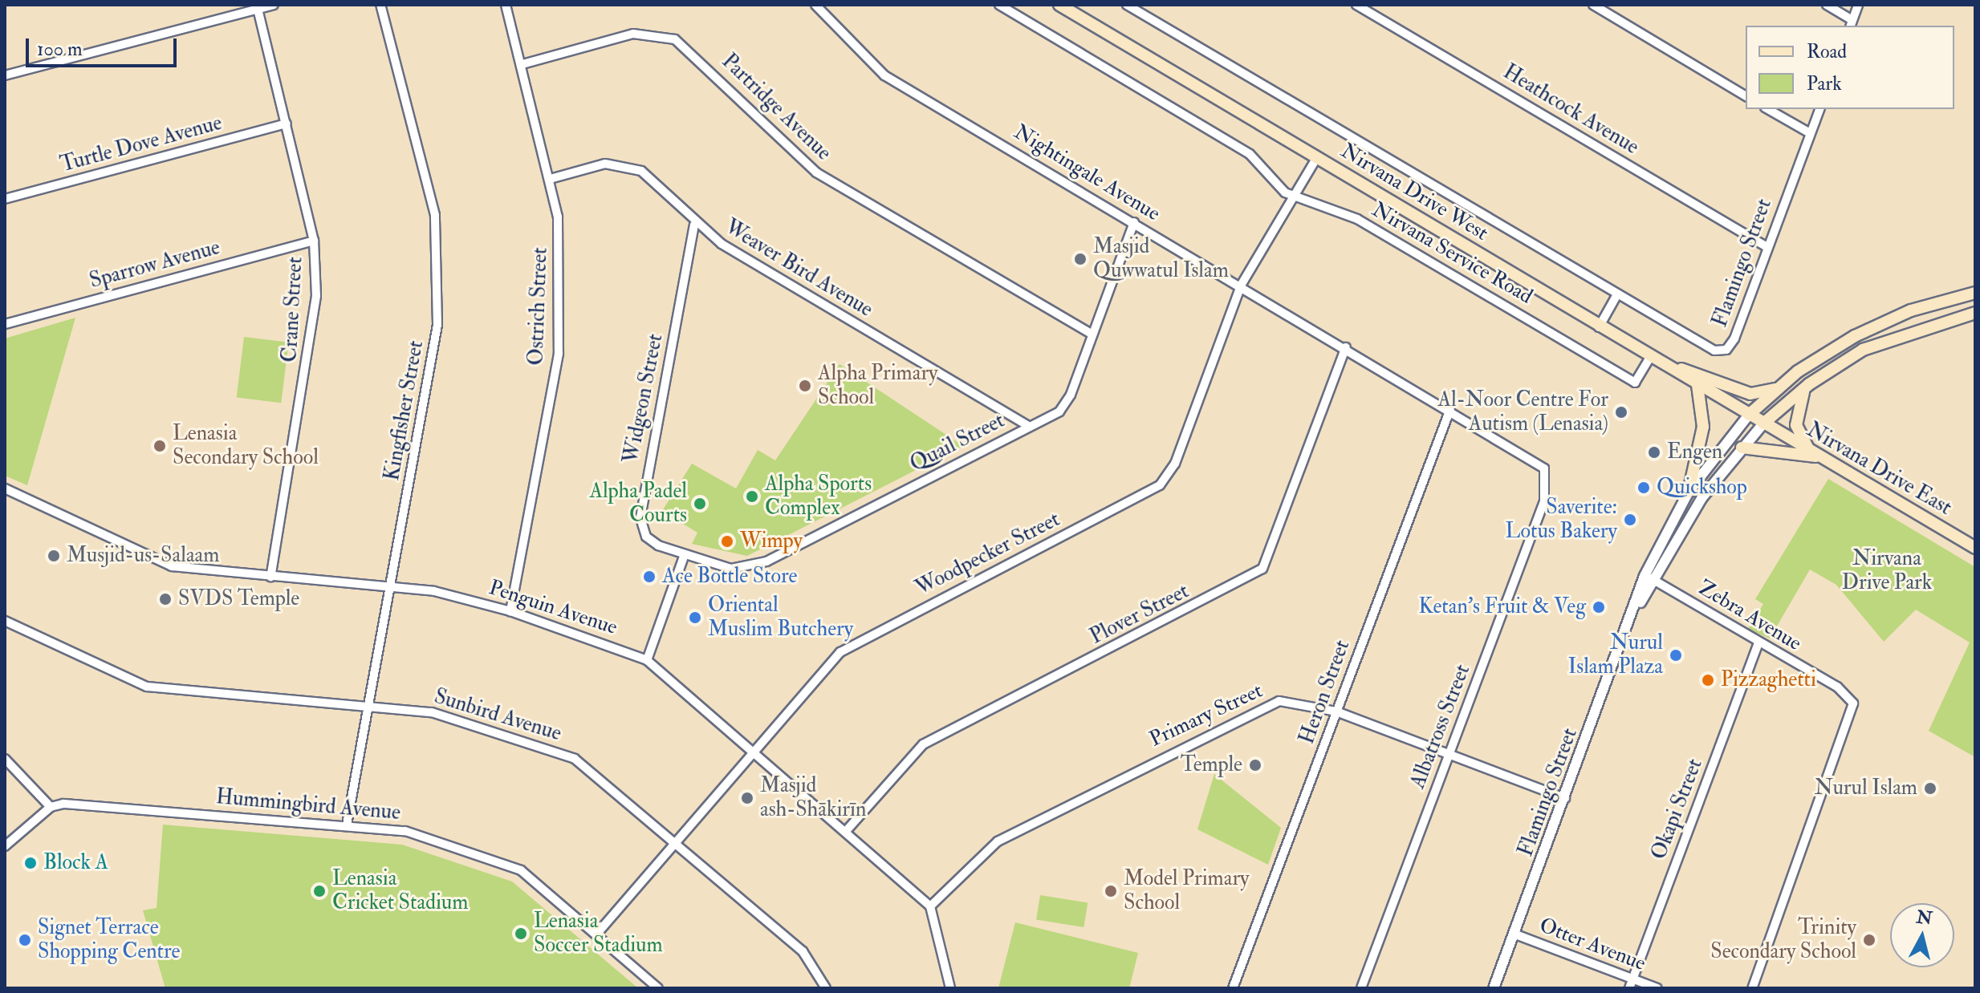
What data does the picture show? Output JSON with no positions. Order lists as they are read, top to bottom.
{
  "streets": {
    "main road": ["Nirvana Drive West", "Nirvana Drive East"],
    "street": [
      "Partridge Avenue",
      "Heathcock Avenue",
      "Turtle Dove Avenue",
      "Nightingale Avenue",
      "Nirvana Service Road",
      "Flamingo Street",
      "Sparrow Avenue",
      "Weaver Bird Avenue",
      "Ostrich Street",
      "Crane Street",
      "Widgeon Street",
      "Kingfisher Street",
      "Quail Street",
      "Woodpecker Street",
      "Penguin Avenue",
      "Plover Street",
      "Zebra Avenue",
      "Heron Street",
      "Sunbird Avenue",
      "Primary Street",
      "Albatross Street",
      "Hummingbird Avenue",
      "Okapi Street",
      "Otter Avenue"
    ]
  },
  "crossings": [
    ["Partridge Avenue", "Ostrich Street"],
    ["Partridge Avenue", "Quail Street"],
    ["Heathcock Avenue", "Flamingo Street"],
    ["Turtle Dove Avenue", "Crane Street"],
    ["Nightingale Avenue", "Quail Street"],
    ["Nightingale Avenue", "Woodpecker Street"],
    ["Nightingale Avenue", "Plover Street"],
    ["Nightingale Avenue", "Heron Street"],
    ["Nightingale Avenue", "Albatross Street"],
    ["Nirvana Drive West", "Nirvana Service Road"],
    ["Nirvana Drive West", "Flamingo Street"],
    ["Nirvana Drive West", "Nirvana Drive East"],
    ["Nirvana Drive West", "Woodpecker Street"],
    ["Nirvana Service Road", "Woodpecker Street"],
    ["Flamingo Street", "Nirvana Drive East"],
    ["Flamingo Street", "Zebra Avenue"],
    ["Flamingo Street", "Primary Street"],
    ["Flamingo Street", "Otter Avenue"],
    ["Sparrow Avenue", "Crane Street"],
    ["Weaver Bird Avenue", "Ostrich Street"],
    ["Weaver Bird Avenue", "Widgeon Street"],
    ["Weaver Bird Avenue", "Quail Street"],
    ["Ostrich Street", "Penguin Avenue"],
    ["Crane Street", "Penguin Avenue"],
    ["Widgeon Street", "Quail Street"],
    ["Kingfisher Street", "Penguin Avenue"],
    ["Kingfisher Street", "Sunbird Avenue"],
    ["Kingfisher Street", "Hummingbird Avenue"],
    ["Woodpecker Street", "Penguin Avenue"],
    ["Woodpecker Street", "Sunbird Avenue"],
    ["Woodpecker Street", "Hummingbird Avenue"],
    ["Penguin Avenue", "Plover Street"],
    ["Penguin Avenue", "Primary Street"],
    ["Zebra Avenue", "Okapi Street"],
    ["Heron Street", "Primary Street"],
    ["Primary Street", "Albatross Street"],
    ["Okapi Street", "Otter Avenue"]
  ],
  "parks": ["Nirvana Drive Park"],
  "places": [
    "Masjid Quwwatul Islam",
    "Alpha Primary School",
    "Al-Noor Centre For Autism (Lenasia)",
    "Lenasia Secondary School",
    "Engen",
    "Quickshop",
    "Alpha Sports Complex",
    "Alpha Padel Courts",
    "Saverite: Lotus Bakery",
    "Wimpy",
    "Musjid-us-Salaam",
    "Ace Bottle Store",
    "SVDS Temple",
    "Ketan's Fruit & Veg",
    "Oriental Muslim Butchery",
    "Nurul Islam Plaza",
    "Pizzaghetti",
    "Temple",
    "Nurul Islam",
    "Masjid ash-Shākirīn",
    "Block A",
    "Lenasia Cricket Stadium",
    "Model Primary School",
    "Lenasia Soccer Stadium",
    "Signet Terrace Shopping Centre",
    "Trinity Secondary School"
  ],
  "legend": ["Road", "Park"],
  "scale_bar": "100 m",
  "north": "top"
}
